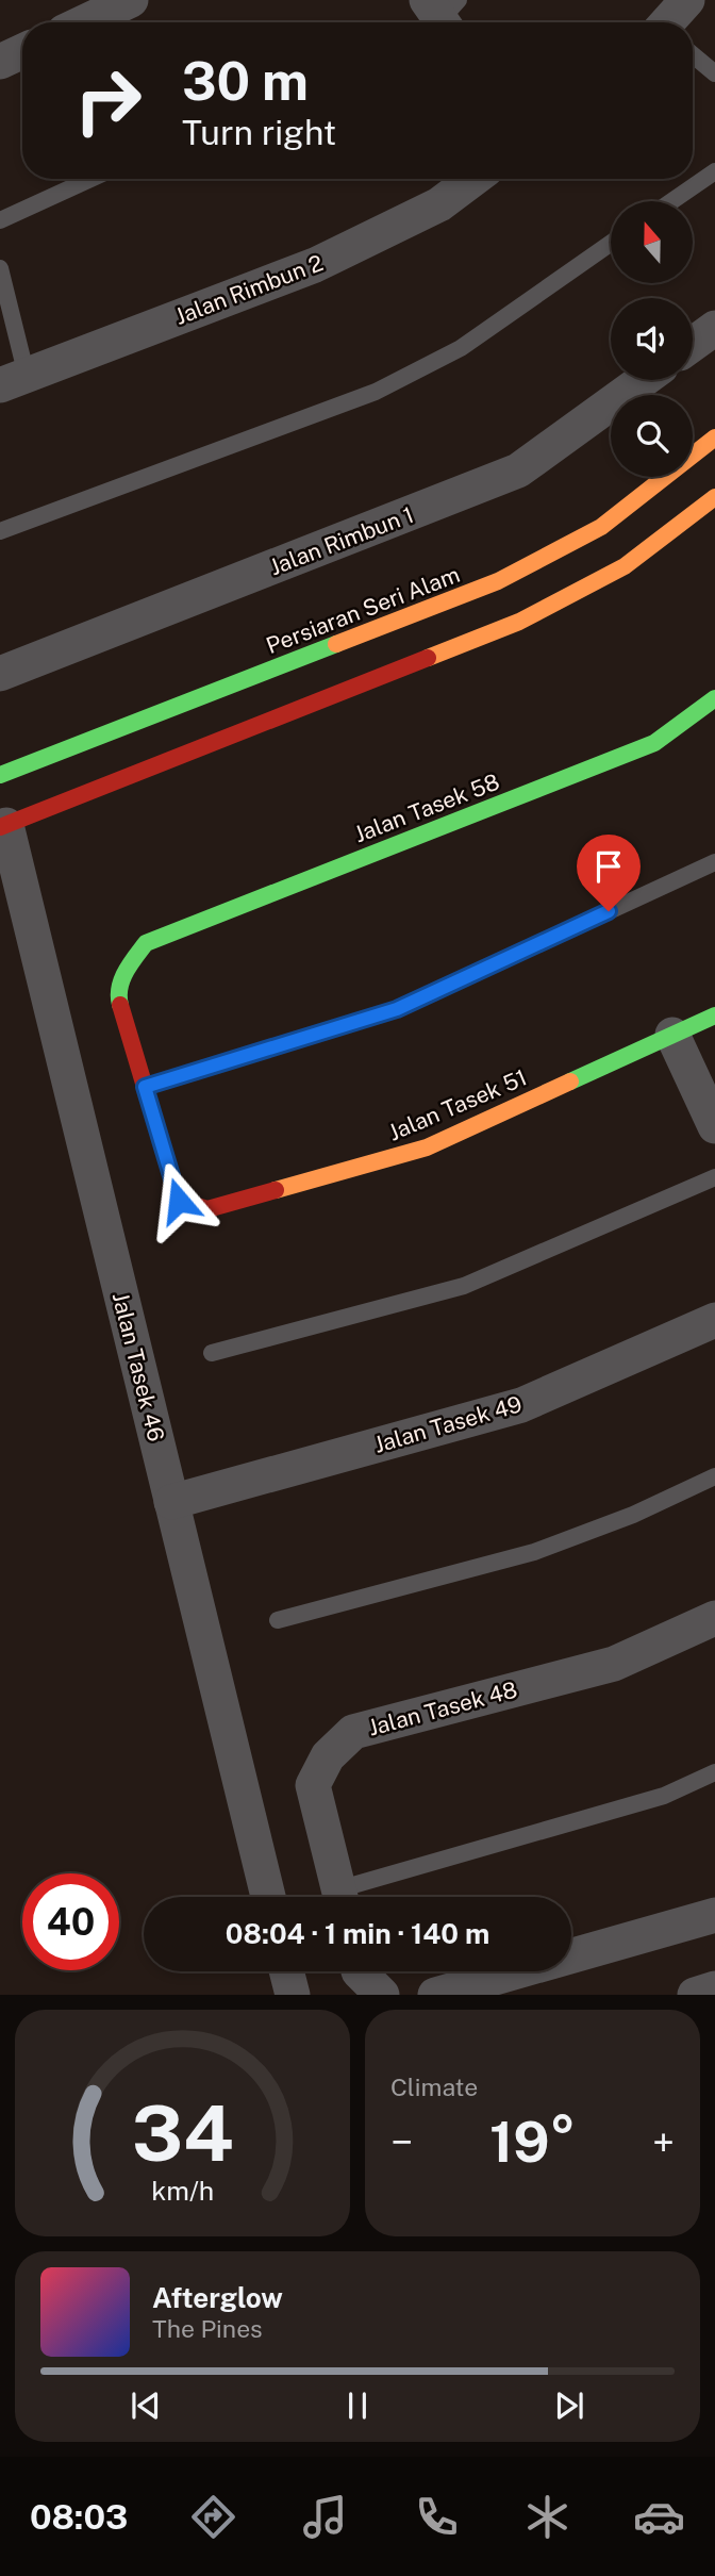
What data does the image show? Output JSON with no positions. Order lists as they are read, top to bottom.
{
  "streets": {
    "main road": ["Persiaran Seri Alam", "Jalan Tasek 58", "Jalan Tasek 51"],
    "street": [
      "Jalan Rimbun 2",
      "Jalan Rimbun 1",
      "Jalan Tasek 46",
      "Jalan Tasek 49",
      "Jalan Tasek 48"
    ]
  },
  "crossings": [
    ["Jalan Tasek 58", "Jalan Tasek 51"],
    ["Jalan Tasek 46", "Jalan Tasek 49"]
  ],
  "north": "top",
  "page": {
    "turn": ["30 m", "Turn right"],
    "limit": "40",
    "trip": "08:04 · 1 min · 140 m",
    "tile": "Climate",
    "heat": ["−", "19°", "+"],
    "song": ["Afterglow", "The Pines"],
    "tabs": "08:03",
    "gauge": ["34", "km/h"]
  }
}
